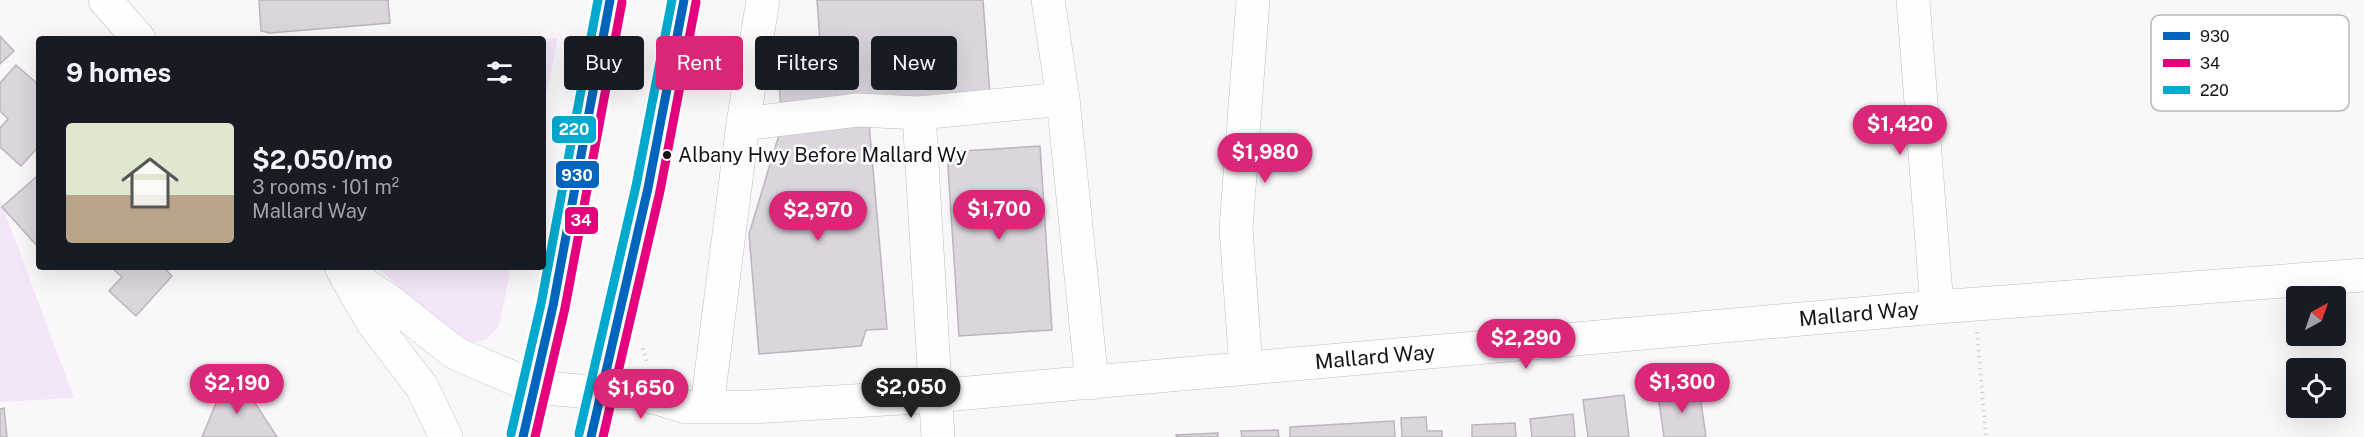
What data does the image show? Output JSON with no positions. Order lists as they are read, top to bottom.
{
  "streets": {
    "main road": ["Mallard Way"]
  },
  "places": ["Albany Hwy Before Mallard Wy"],
  "lines": ["transit line 930", "transit line 220", "transit line 34"],
  "legend": ["930", "34", "220"],
  "north": "top right",
  "page": {
    "chip": [
      "Buy",
      "Rent",
      "Filters",
      "New"
    ],
    "heading": "9 homes",
    "price": [
      "$1,420",
      "$1,980",
      "$1,700",
      "$2,970",
      "$2,290",
      "$1,300",
      "$2,190",
      "$2,050",
      "$1,650"
    ],
    "list": [
      {
        "name": "$2,050/mo",
        "note": "3 rooms · 101 m² · Mallard Way"
      }
    ]
  }
}
